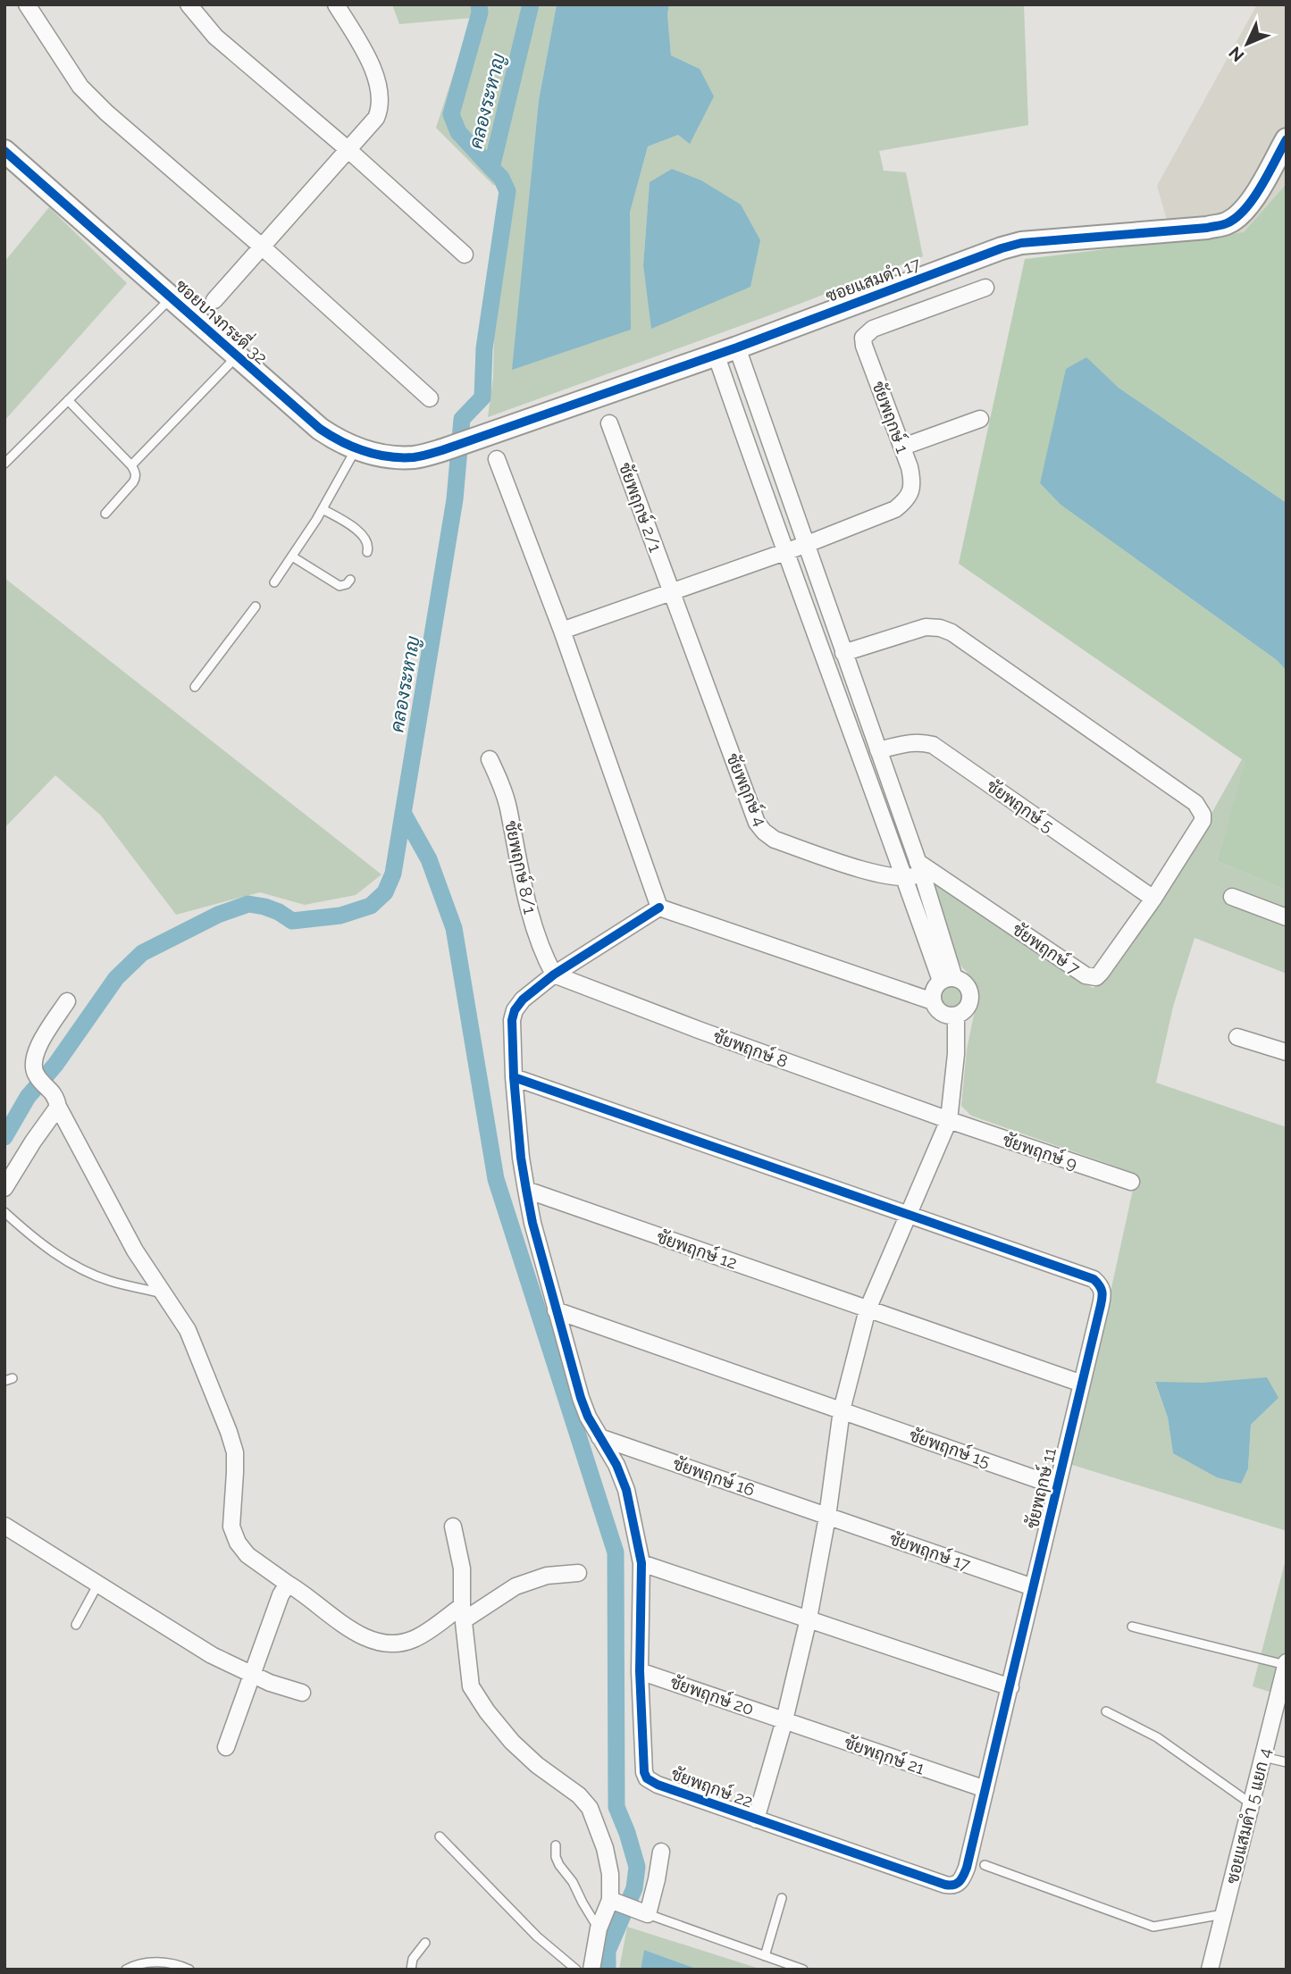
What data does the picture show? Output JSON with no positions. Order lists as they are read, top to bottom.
{
  "streets": {
    "street": [
      "ซอยแสมดำ 17",
      "ซอยบางกระดี่ 32",
      "ชัยพฤกษ์ 1",
      "ชัยพฤกษ์ 2/1",
      "ชัยพฤกษ์ 4",
      "ชัยพฤกษ์ 5",
      "ชัยพฤกษ์ 8/1",
      "ชัยพฤกษ์ 7",
      "ชัยพฤกษ์ 8",
      "ชัยพฤกษ์ 9",
      "ชัยพฤกษ์ 12",
      "ชัยพฤกษ์ 15",
      "ชัยพฤกษ์ 16",
      "ชัยพฤกษ์ 11",
      "ชัยพฤกษ์ 17",
      "ชัยพฤกษ์ 20",
      "ชัยพฤกษ์ 21",
      "ชัยพฤกษ์ 22",
      "ซอยแสมดำ 5 แยก 4"
    ]
  },
  "crossings": [
    ["ซอยแสมดำ 17", "ซอยบางกระดี่ 32"],
    ["ชัยพฤกษ์ 1", "ชัยพฤกษ์ 2/1"],
    ["ชัยพฤกษ์ 1", "ชัยพฤกษ์ 4"],
    ["ชัยพฤกษ์ 2/1", "ชัยพฤกษ์ 4"],
    ["ชัยพฤกษ์ 4", "ชัยพฤกษ์ 7"],
    ["ชัยพฤกษ์ 5", "ชัยพฤกษ์ 7"],
    ["ชัยพฤกษ์ 8/1", "ชัยพฤกษ์ 8"],
    ["ชัยพฤกษ์ 8", "ชัยพฤกษ์ 9"],
    ["ชัยพฤกษ์ 12", "ชัยพฤกษ์ 11"],
    ["ชัยพฤกษ์ 15", "ชัยพฤกษ์ 11"],
    ["ชัยพฤกษ์ 16", "ชัยพฤกษ์ 17"],
    ["ชัยพฤกษ์ 11", "ชัยพฤกษ์ 17"],
    ["ชัยพฤกษ์ 11", "ชัยพฤกษ์ 21"],
    ["ชัยพฤกษ์ 11", "ชัยพฤกษ์ 22"],
    ["ชัยพฤกษ์ 20", "ชัยพฤกษ์ 21"],
    ["ชัยพฤกษ์ 20", "ชัยพฤกษ์ 22"]
  ],
  "water": ["คลองระหาญ"],
  "north": "bottom left"
}
